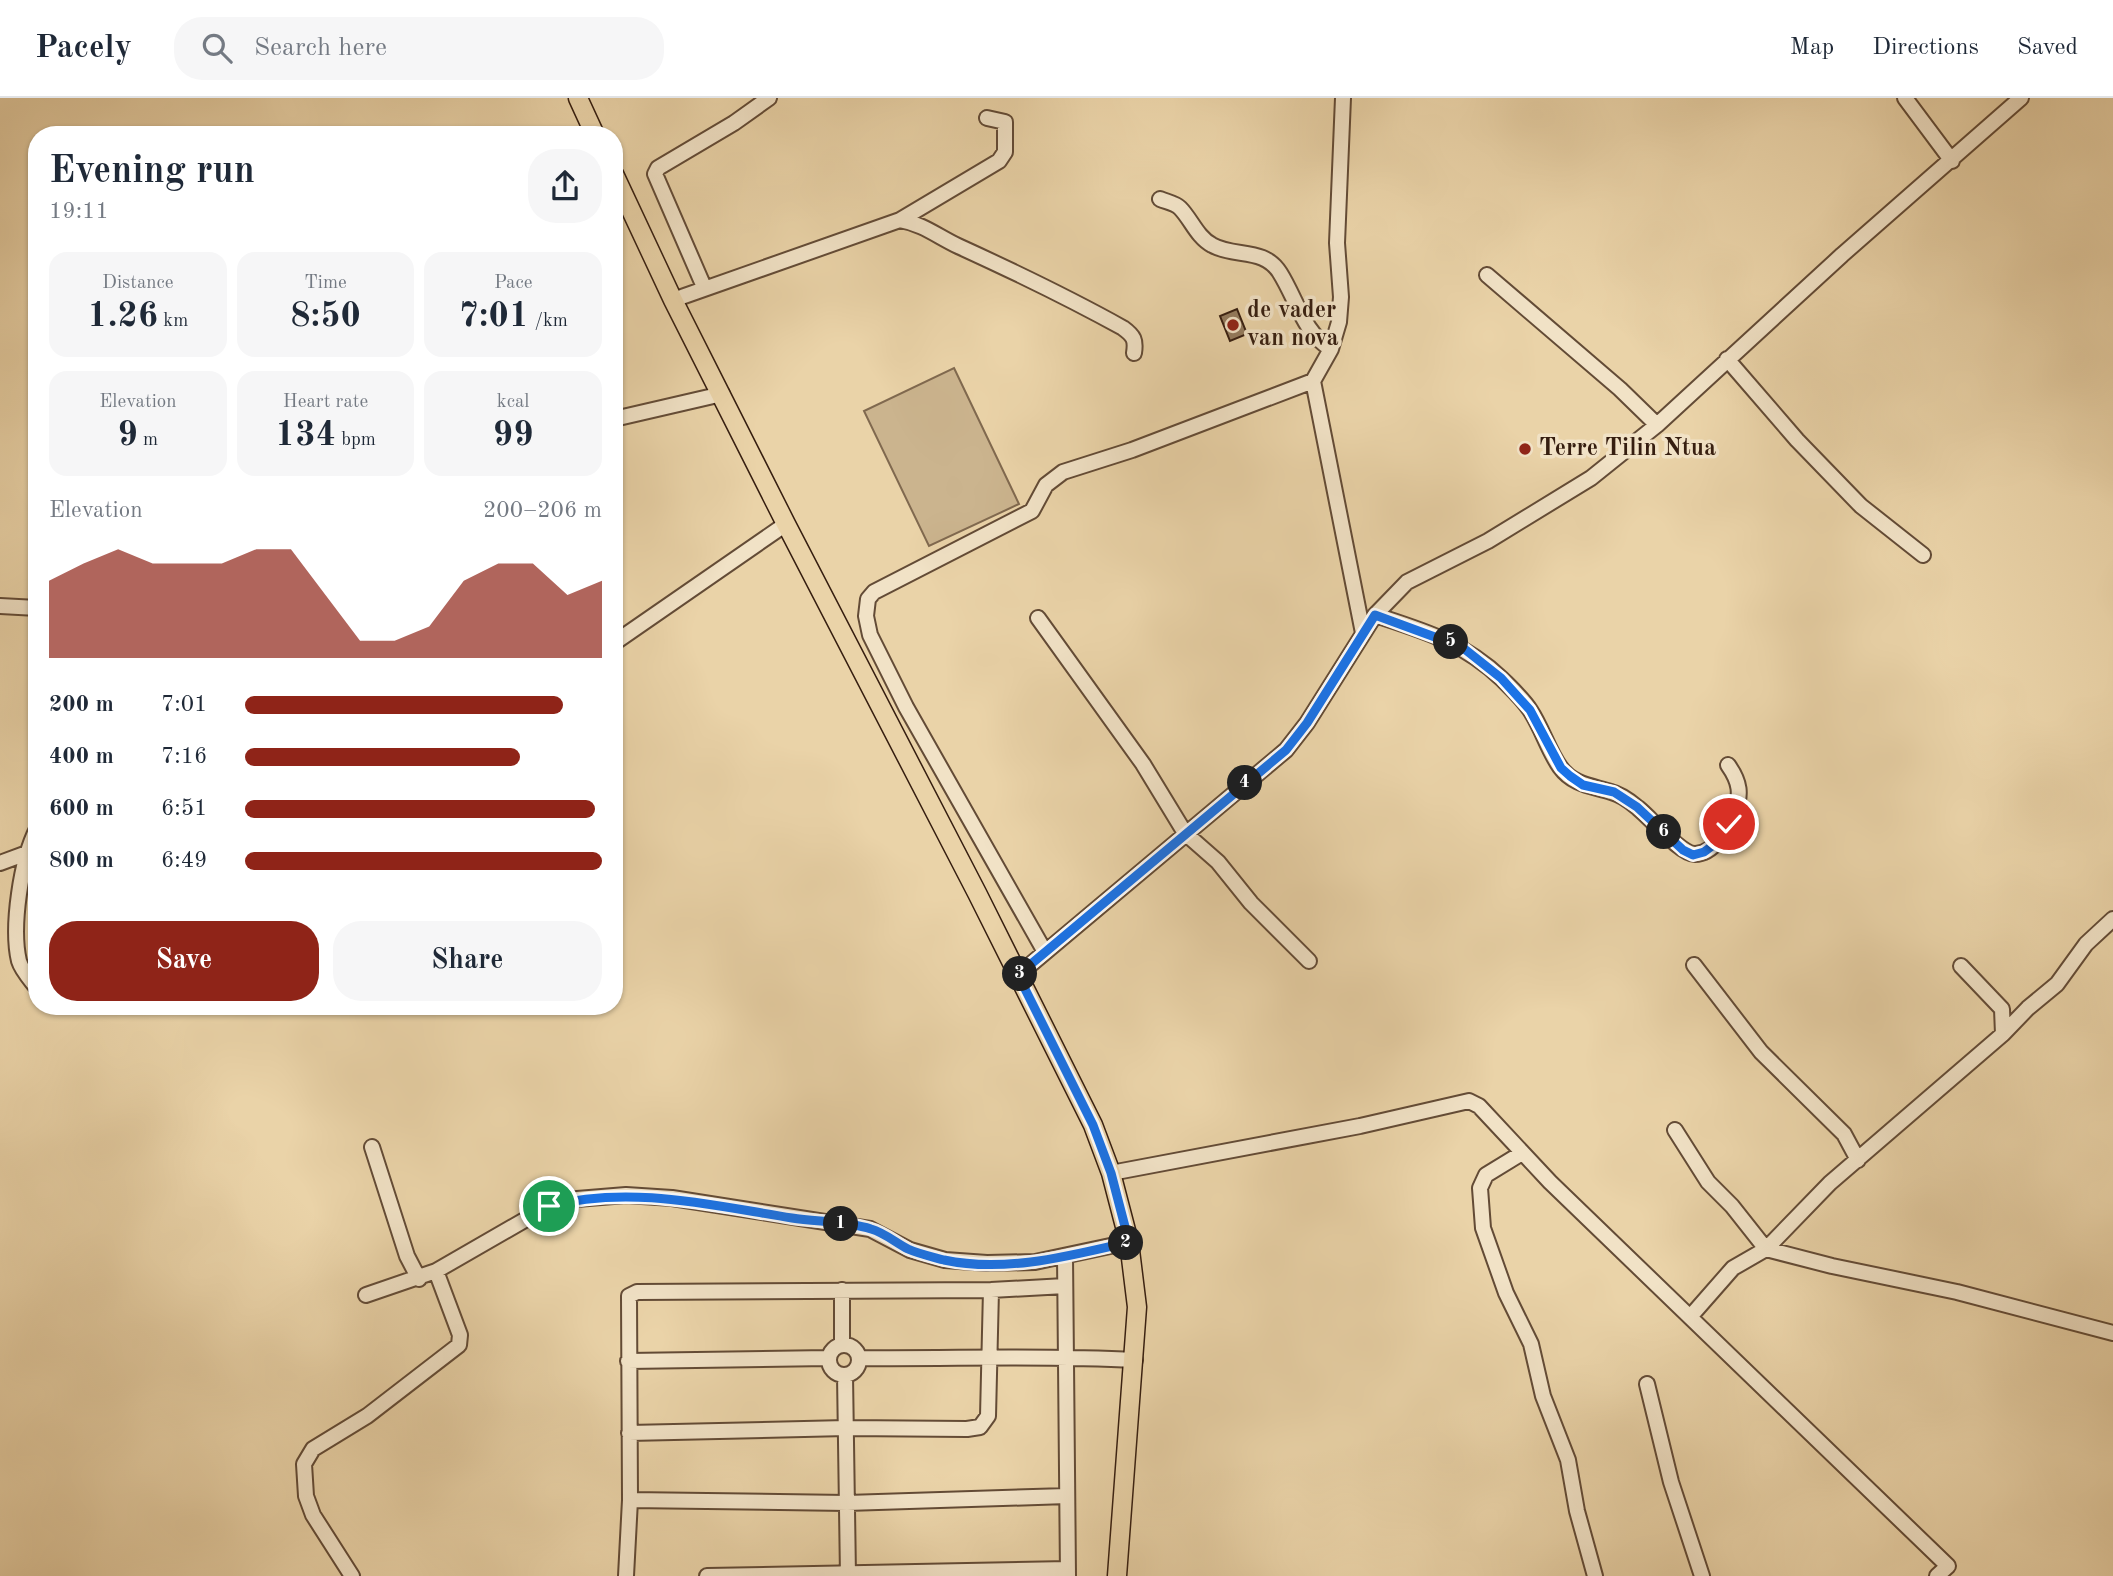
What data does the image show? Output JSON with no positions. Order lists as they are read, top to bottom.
{
  "places": ["de vader van nova", "Terre Tilin Ntua"],
  "page": {
    "header": "Pacely",
    "search": "Search here",
    "nav": ["Map", "Directions", "Saved"],
    "heading": ["Evening run", "19:11"],
    "stats": [
      ["Distance", "1.26 km"],
      ["Time", "8:50"],
      ["Pace", "7:01 /km"],
      ["Elevation", "9 m"],
      ["Heart rate", "134 bpm"],
      ["kcal", "99"]
    ],
    "chart": ["Elevation", "200–206 m"],
    "pins": [
      "5",
      "4",
      "6",
      "3",
      "1",
      "2"
    ],
    "list": [
      {
        "name": "200 m",
        "note": "7:01"
      },
      {
        "name": "400 m",
        "note": "7:16"
      },
      {
        "name": "600 m",
        "note": "6:51"
      },
      {
        "name": "800 m",
        "note": "6:49"
      }
    ],
    "buttons": ["Save", "Share"]
  }
}
